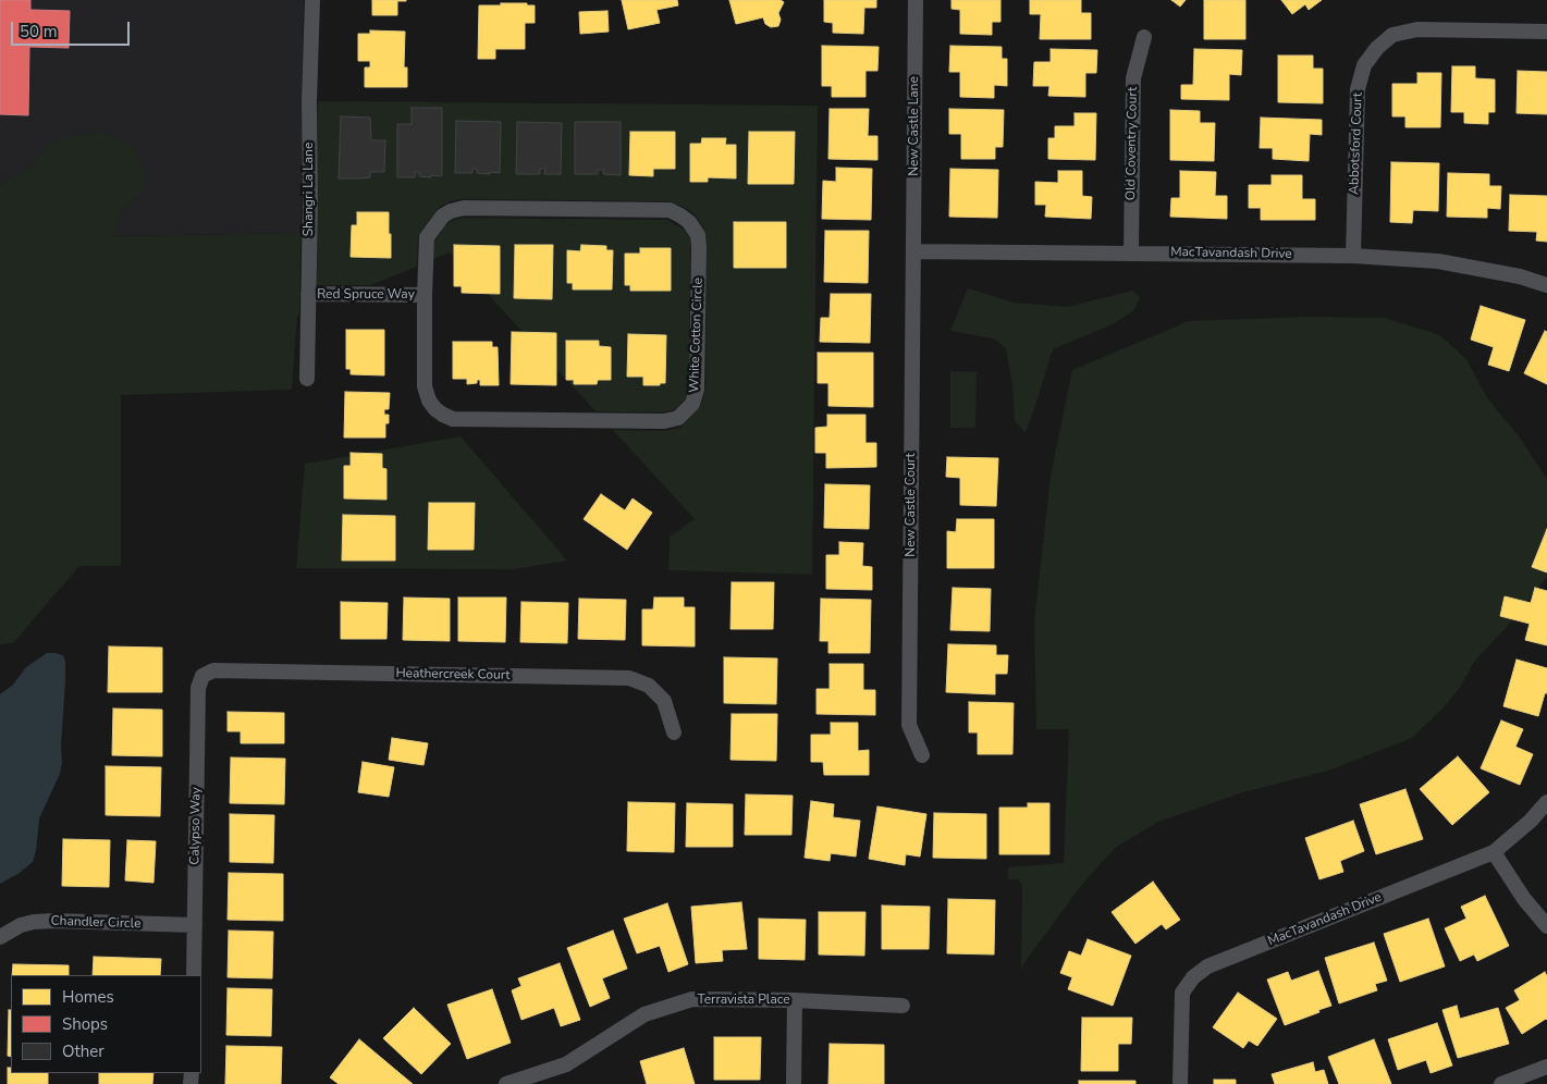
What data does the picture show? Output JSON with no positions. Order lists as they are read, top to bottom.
{
  "streets": {
    "street": [
      "New Castle Lane",
      "Old Coventry Court",
      "Abbotsford Court",
      "Shangri La Lane",
      "MacTavandash Drive",
      "Red Spruce Way",
      "White Cotton Circle",
      "New Castle Court",
      "Heathercreek Court",
      "Calypso Way",
      "Chandler Circle",
      "Terravista Place"
    ]
  },
  "crossings": [
    ["New Castle Lane", "MacTavandash Drive"],
    ["New Castle Lane", "New Castle Court"],
    ["Old Coventry Court", "MacTavandash Drive"],
    ["Abbotsford Court", "MacTavandash Drive"],
    ["Shangri La Lane", "Red Spruce Way"],
    ["MacTavandash Drive", "New Castle Court"],
    ["Red Spruce Way", "White Cotton Circle"],
    ["Heathercreek Court", "Calypso Way"],
    ["Calypso Way", "Chandler Circle"]
  ],
  "legend": ["Homes", "Shops", "Other"],
  "scale_bar": "50 m"
}
